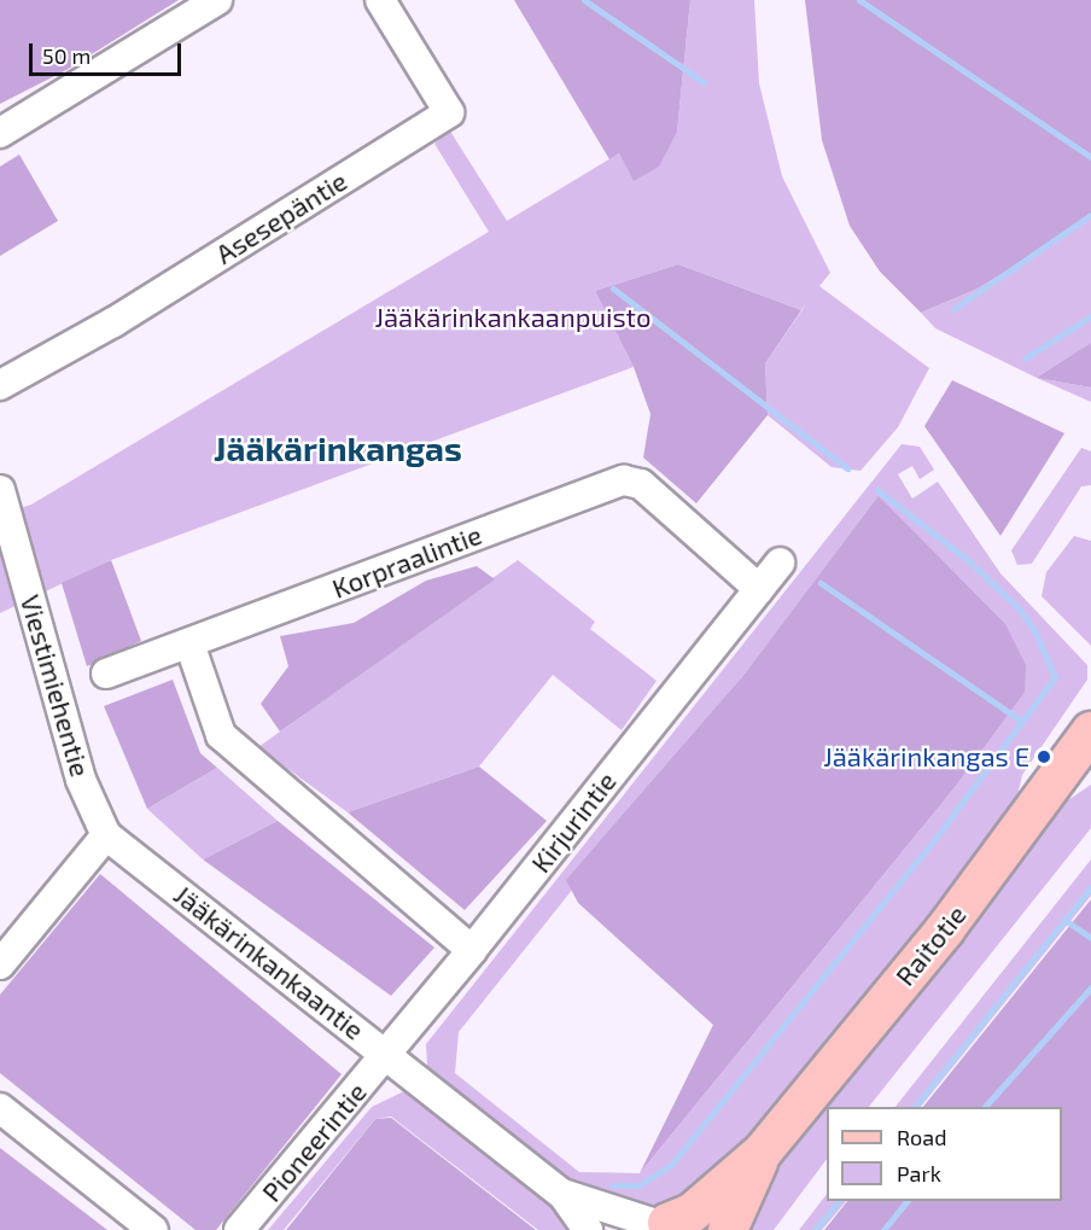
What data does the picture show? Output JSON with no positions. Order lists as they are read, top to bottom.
{
  "streets": {
    "main road": ["Raitotie"],
    "street": [
      "Asesepäntie",
      "Korpraalintie",
      "Viestimiehentie",
      "Kirjurintie",
      "Jääkärinkankaantie",
      "Pioneerintie"
    ]
  },
  "crossings": [
    ["Korpraalintie", "Kirjurintie"],
    ["Viestimiehentie", "Jääkärinkankaantie"],
    ["Kirjurintie", "Jääkärinkankaantie"],
    ["Kirjurintie", "Pioneerintie"],
    ["Raitotie", "Jääkärinkankaantie"],
    ["Jääkärinkankaantie", "Pioneerintie"]
  ],
  "districts": ["Jääkärinkangas"],
  "parks": ["Jääkärinkankaanpuisto"],
  "places": ["Jääkärinkangas E"],
  "legend": ["Road", "Park"],
  "scale_bar": "50 m"
}
